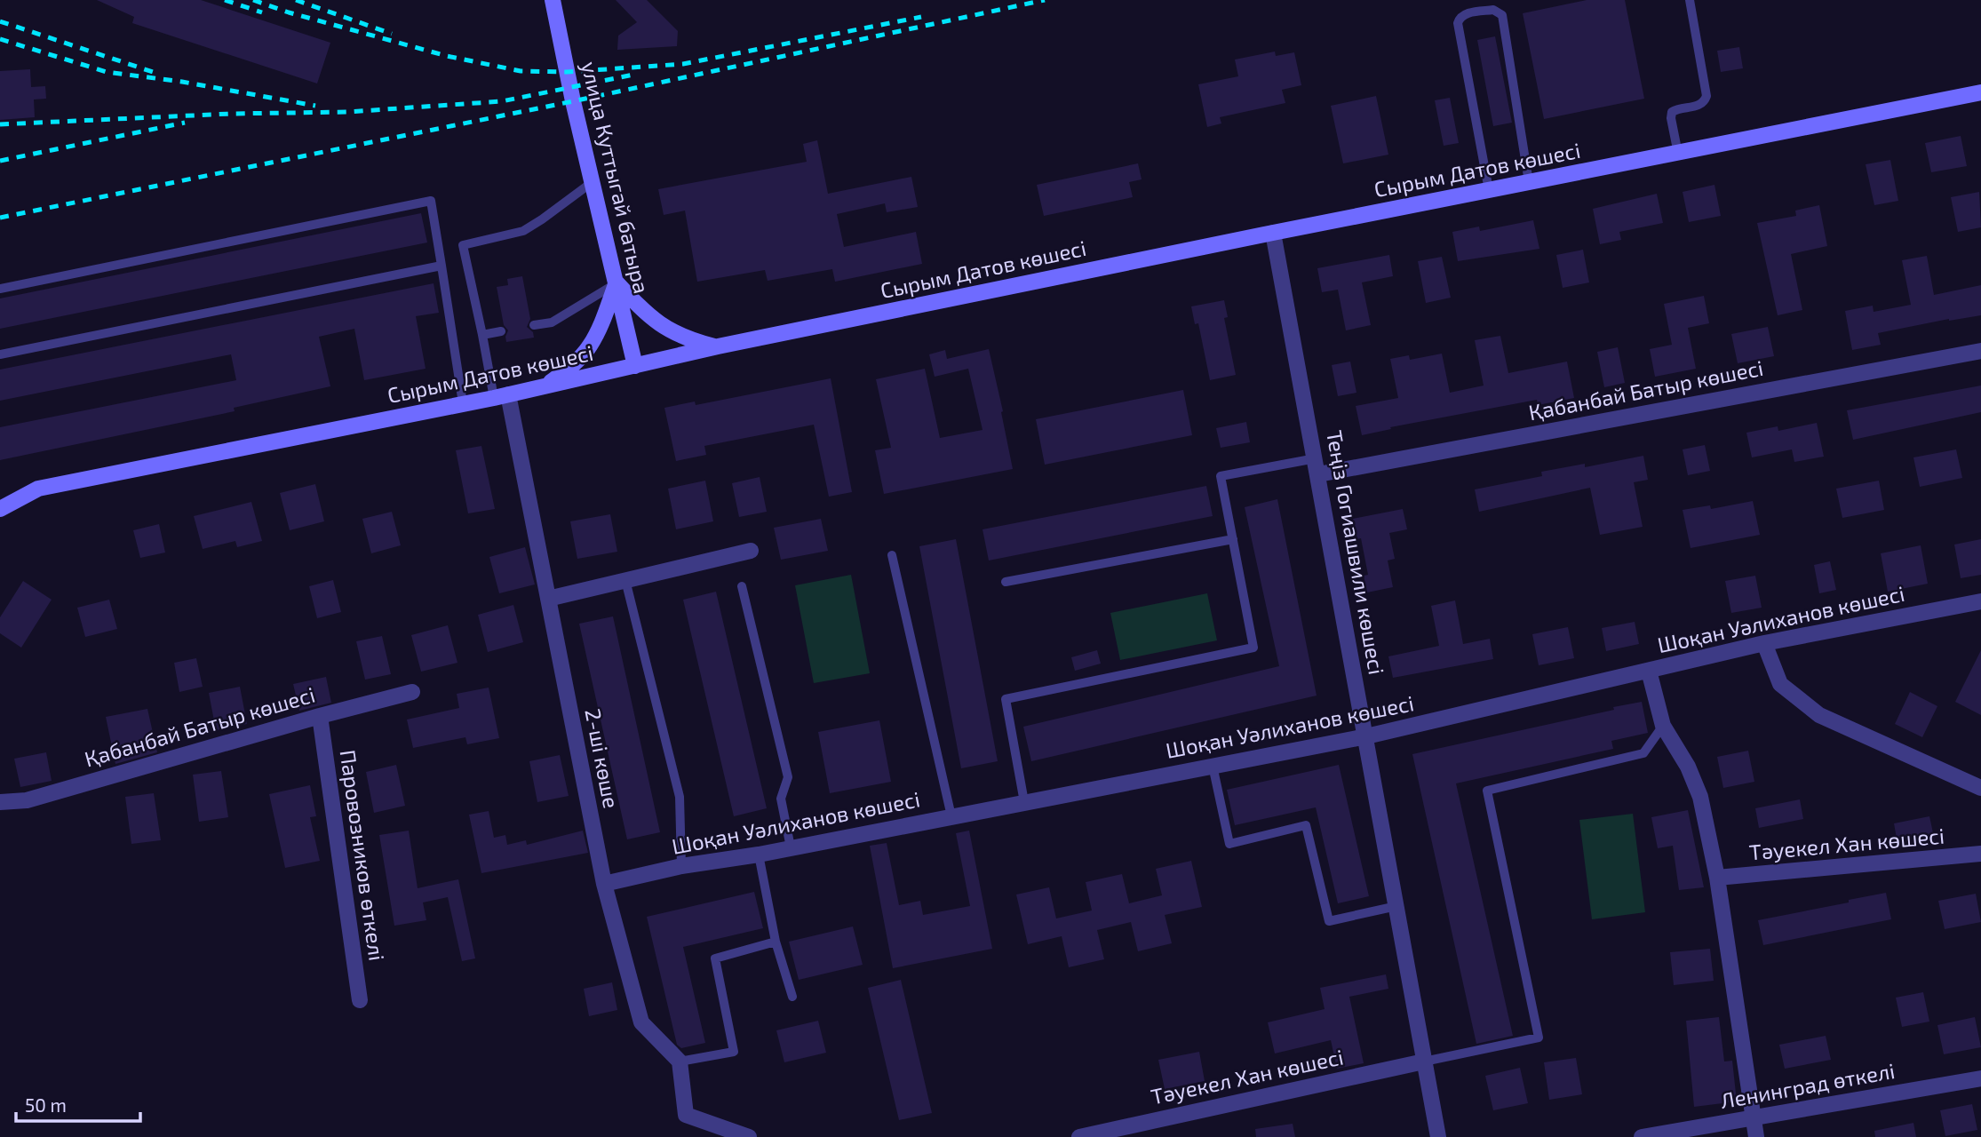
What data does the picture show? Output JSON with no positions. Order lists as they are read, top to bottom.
{
  "streets": {
    "main road": ["Сырым Датов көшесі", "улица Куттыгай батыра"],
    "street": [
      "Қабанбай Батыр көшесі",
      "Теңіз Гогиашвили көшесі",
      "Шоқан Уәлиханов көшесі",
      "2-ші көше",
      "Тәуекел Хан көшесі",
      "Паровозников өткелі",
      "Ленинград өткелі"
    ]
  },
  "crossings": [
    ["Сырым Датов көшесі", "улица Куттыгай батыра"],
    ["Сырым Датов көшесі", "Теңіз Гогиашвили көшесі"],
    ["Сырым Датов көшесі", "2-ші көше"],
    ["Қабанбай Батыр көшесі", "Теңіз Гогиашвили көшесі"],
    ["Қабанбай Батыр көшесі", "Паровозников өткелі"],
    ["Теңіз Гогиашвили көшесі", "Шоқан Уәлиханов көшесі"],
    ["Теңіз Гогиашвили көшесі", "Тәуекел Хан көшесі"],
    ["Шоқан Уәлиханов көшесі", "2-ші көше"]
  ],
  "scale_bar": "50 m"
}
